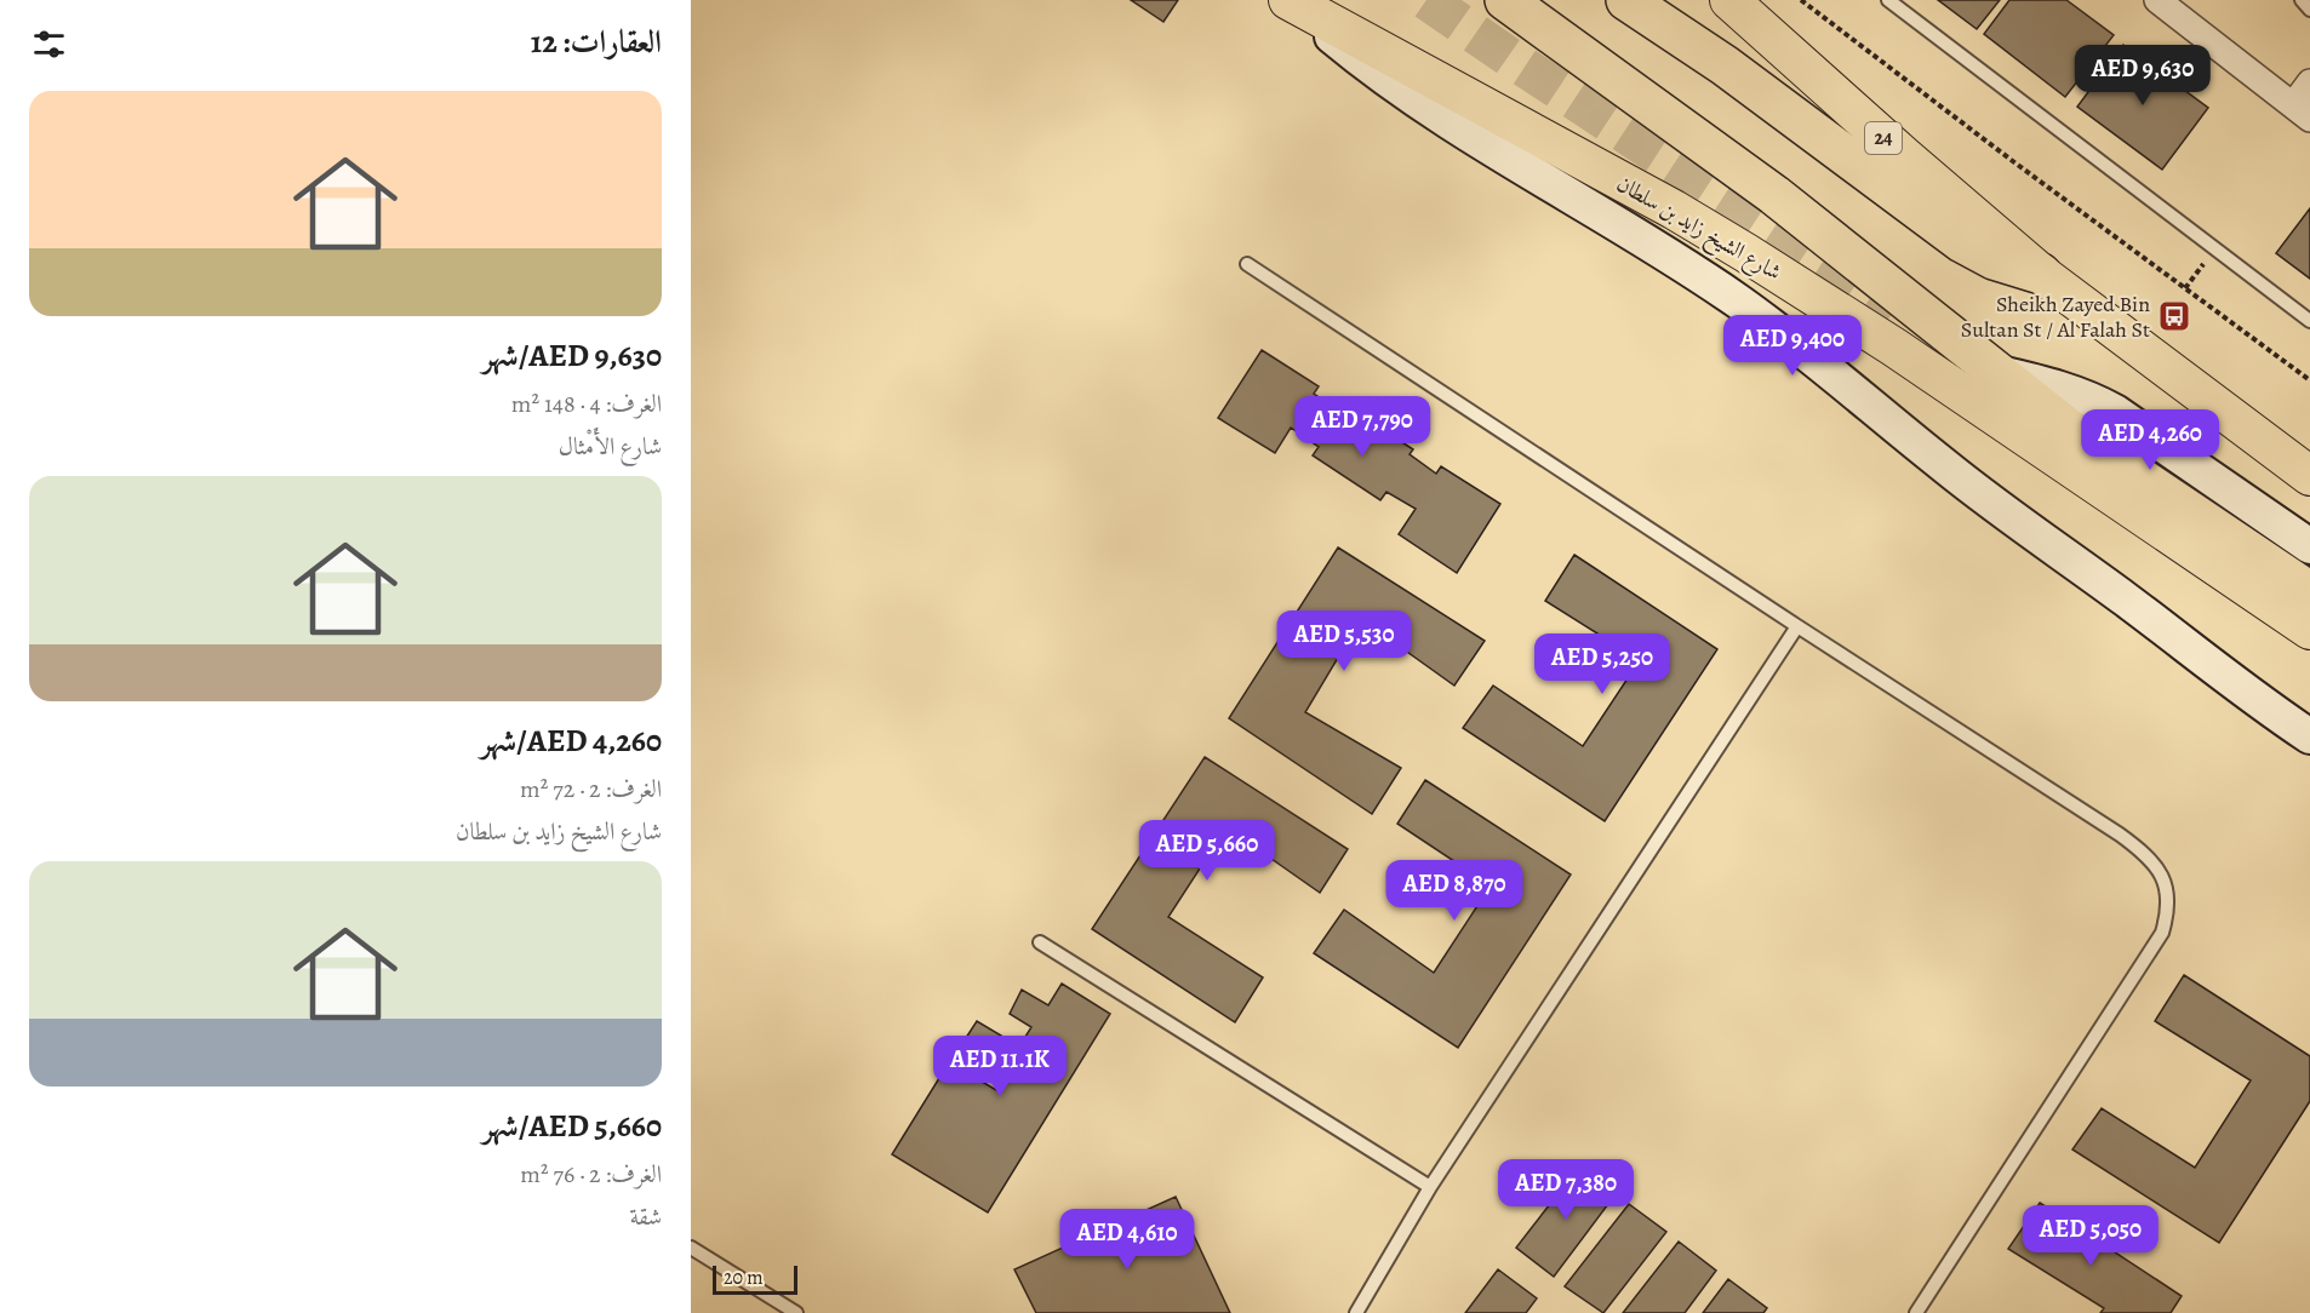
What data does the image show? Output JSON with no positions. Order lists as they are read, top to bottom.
{
  "streets": {
    "main road": ["24", "شارع الشيخ زايد بن سلطان"]
  },
  "places": {
    "bus stop": ["Sheikh Zayed Bin Sultan St / Al Falah St"]
  },
  "scale_bar": "20 m",
  "page": {
    "heading": "العقارات: 12",
    "price": [
      "AED 9,630",
      "AED 9,400",
      "AED 7,790",
      "AED 4,260",
      "AED 5,530",
      "AED 5,250",
      "AED 5,660",
      "AED 8,870",
      "AED 11.1K",
      "AED 7,380",
      "AED 5,050",
      "AED 4,610"
    ],
    "list": [
      {
        "name": "AED 9,630/شهر",
        "note": "الغرف: 4 · 148 m² · شارع الأَمْثال"
      },
      {
        "name": "AED 4,260/شهر",
        "note": "الغرف: 2 · 72 m² · شارع الشيخ زايد بن سلطان"
      },
      {
        "name": "AED 5,660/شهر",
        "note": "الغرف: 2 · 76 m² · شقة"
      }
    ],
    "scale": "20 m"
  }
}
